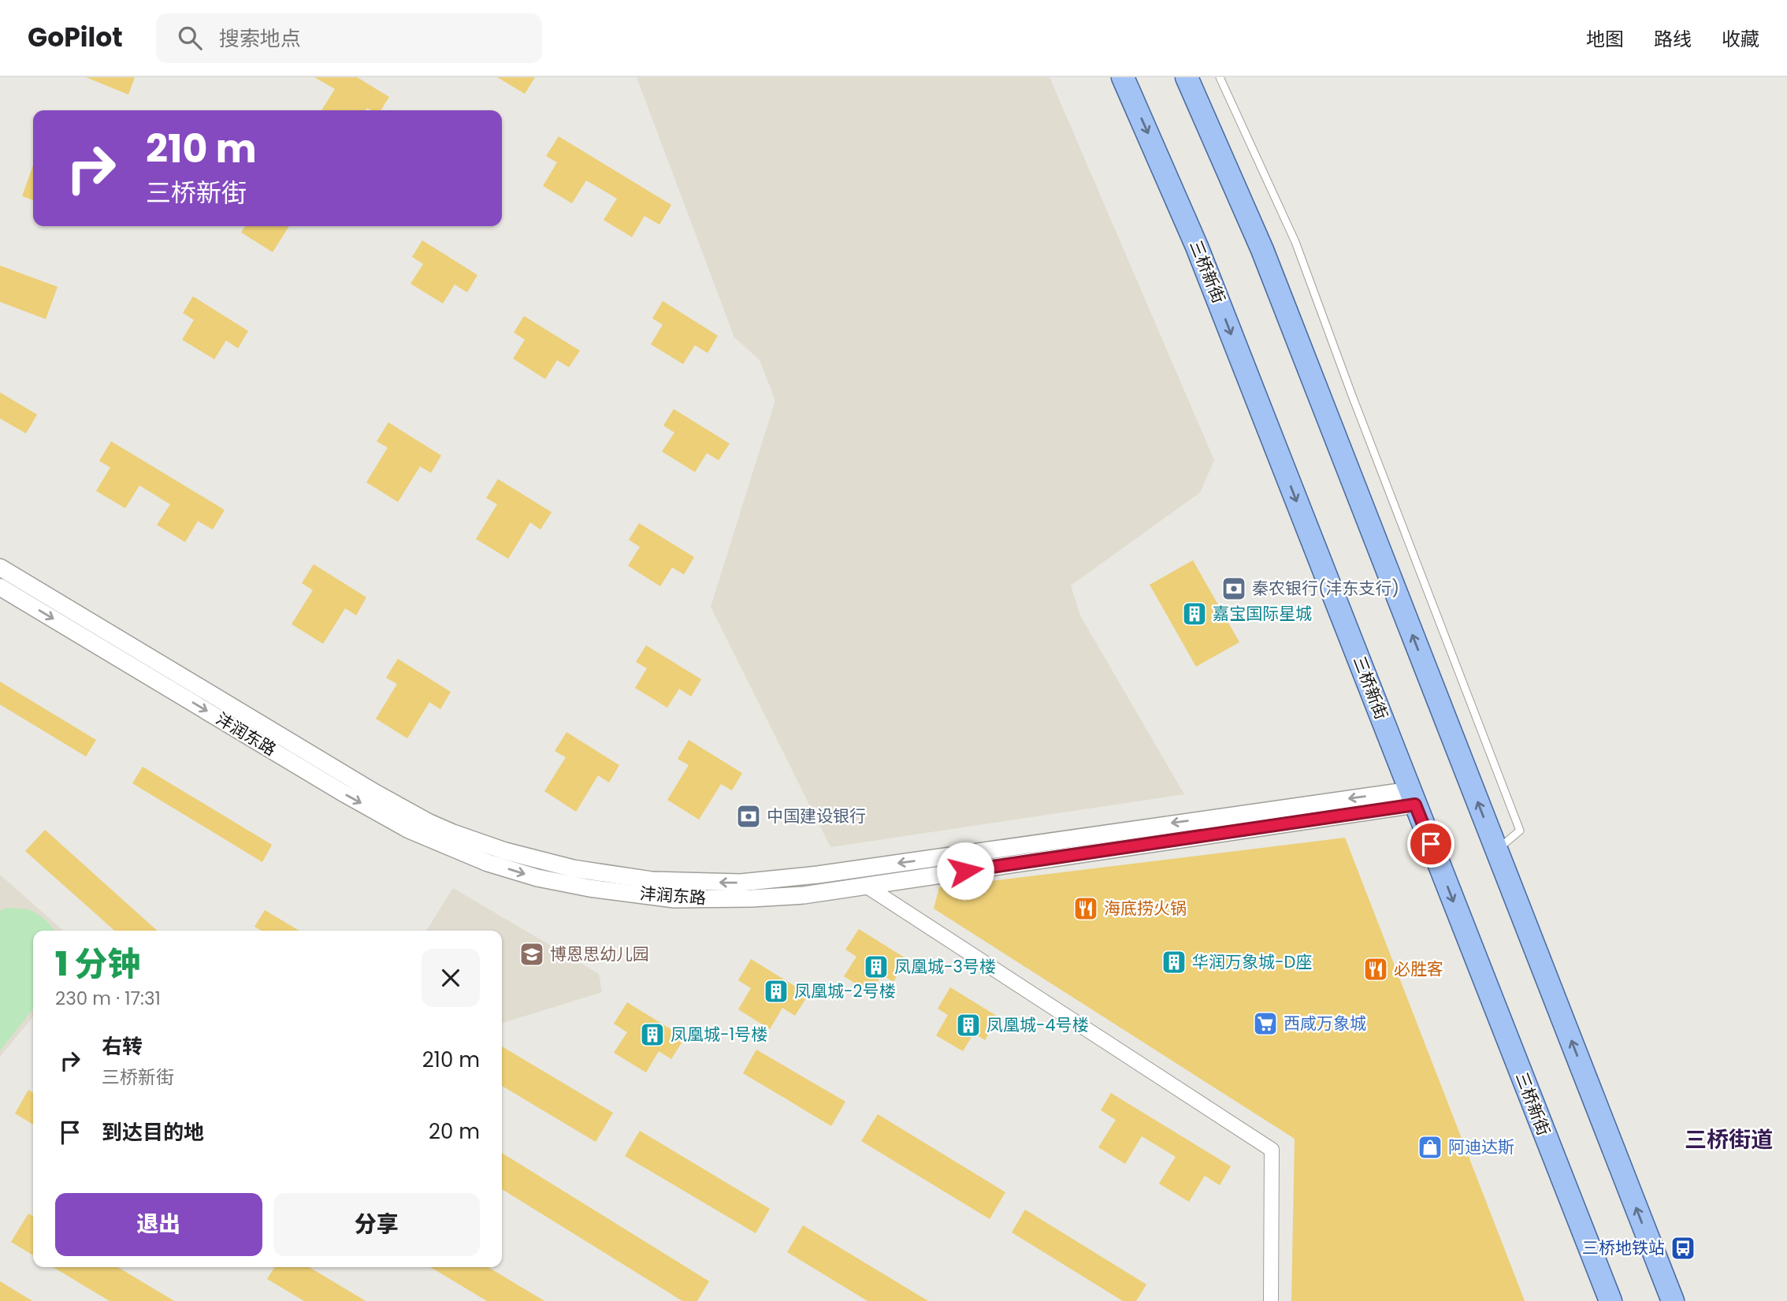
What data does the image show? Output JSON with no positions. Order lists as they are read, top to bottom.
{
  "streets": {
    "main road": ["三桥新街"],
    "street": ["沣润东路"]
  },
  "crossings": [
    ["三桥新街", "沣润东路"]
  ],
  "districts": ["三桥街道"],
  "places": {
    "bank": ["秦农银行(沣东支行)", "中国建设银行"],
    "building": [
      "嘉宝国际星城",
      "华润万象城-D座",
      "凤凰城-3号楼",
      "凤凰城-2号楼",
      "凤凰城-4号楼",
      "凤凰城-1号楼"
    ],
    "restaurant": ["海底捞火锅", "必胜客"],
    "school or university": ["博恩思幼儿园"],
    "supermarket": ["西咸万象城"],
    "shop": ["阿迪达斯"],
    "bus stop": ["三桥地铁站"]
  },
  "page": {
    "header": "GoPilot",
    "search": "搜索地点",
    "nav": ["地图", "路线", "收藏"],
    "turn": ["210 m", "三桥新街"],
    "heading": ["1 分钟", "230 m · 17:31"],
    "list": [
      {
        "name": "右转",
        "note": "三桥新街",
        "value": "210 m"
      },
      {
        "name": "到达目的地",
        "value": "20 m"
      }
    ],
    "buttons": ["退出", "分享"]
  }
}
